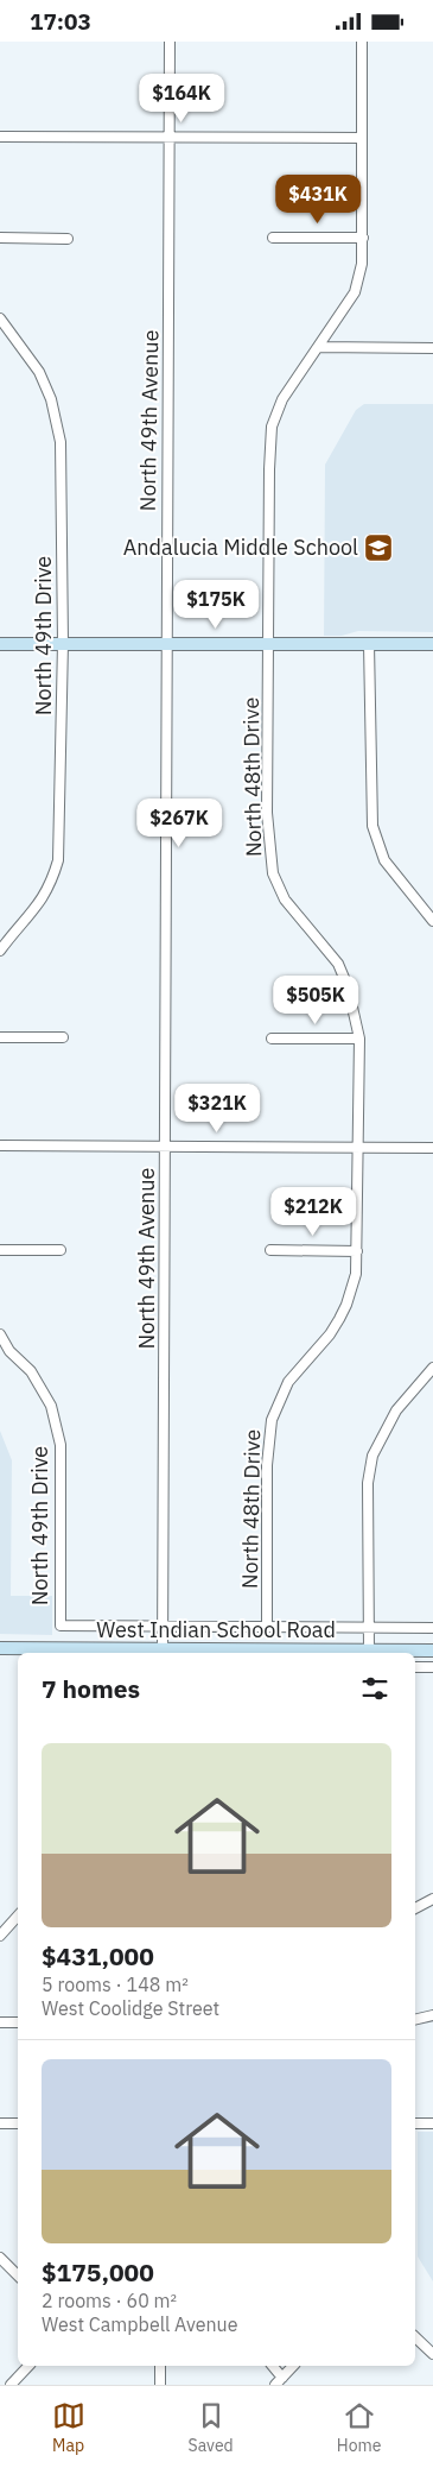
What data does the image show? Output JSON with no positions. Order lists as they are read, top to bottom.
{
  "streets": {
    "street": [
      "North 49th Avenue",
      "North 49th Drive",
      "North 48th Drive",
      "West Indian School Road"
    ]
  },
  "crossings": [
    ["North 49th Avenue", "West Indian School Road"],
    ["North 49th Drive", "West Indian School Road"],
    ["North 48th Drive", "West Indian School Road"]
  ],
  "places": {
    "school or university": ["Andalucia Middle School"]
  },
  "page": {
    "status": "17:03",
    "price": [
      "$164K",
      "$431K",
      "$175K",
      "$267K",
      "$505K",
      "$321K",
      "$212K"
    ],
    "heading": "7 homes",
    "list": [
      {
        "name": "$431,000",
        "note": "5 rooms · 148 m² · West Coolidge Street"
      },
      {
        "name": "$175,000",
        "note": "2 rooms · 60 m² · West Campbell Avenue"
      }
    ],
    "tabs": ["Map", "Saved", "Home"]
  }
}
